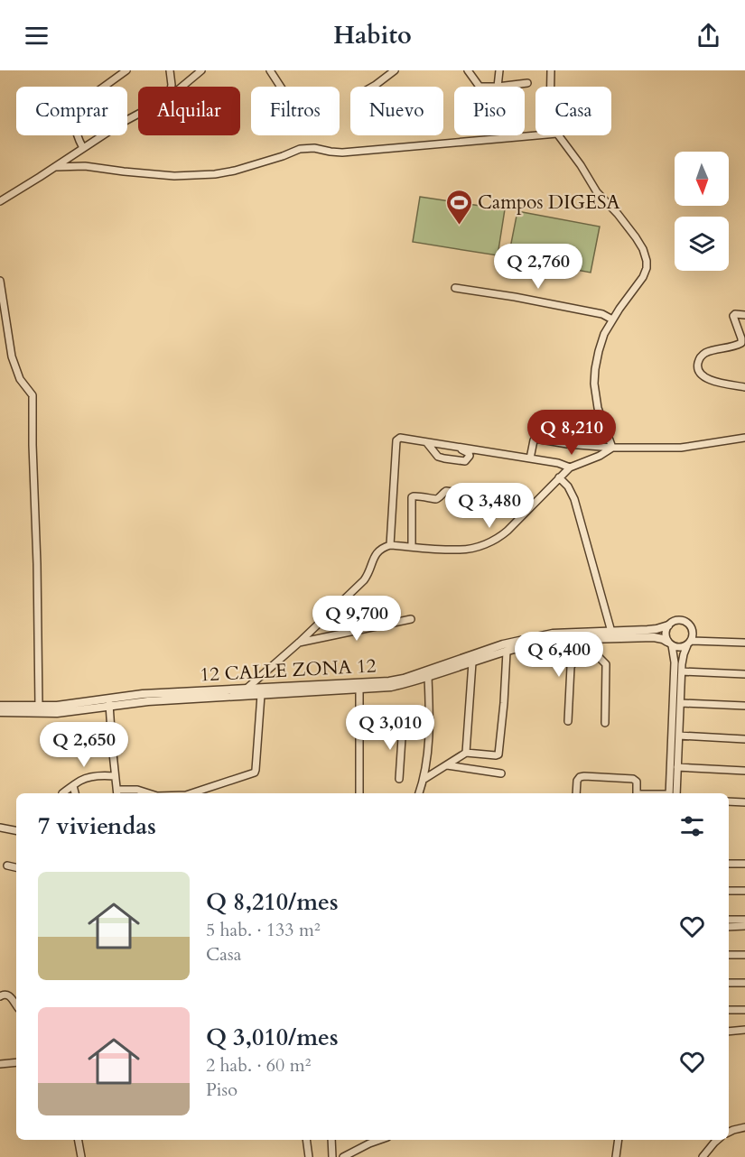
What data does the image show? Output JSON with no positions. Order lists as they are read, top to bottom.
{
  "streets": {
    "street": ["12 CALLE ZONA 12"]
  },
  "places": {
    "sports": ["Campos DIGESA"]
  },
  "north": "bottom",
  "page": {
    "header": "Habito",
    "chip": [
      "Comprar",
      "Alquilar",
      "Filtros",
      "Nuevo",
      "Piso",
      "Casa"
    ],
    "price": [
      "Q 2,760",
      "Q 8,210",
      "Q 3,480",
      "Q 9,700",
      "Q 6,400",
      "Q 3,010",
      "Q 2,650"
    ],
    "heading": "7 viviendas",
    "list": [
      {
        "name": "Q 8,210/mes",
        "note": "5 hab. · 133 m² · Casa"
      },
      {
        "name": "Q 3,010/mes",
        "note": "2 hab. · 60 m² · Piso"
      }
    ]
  }
}
